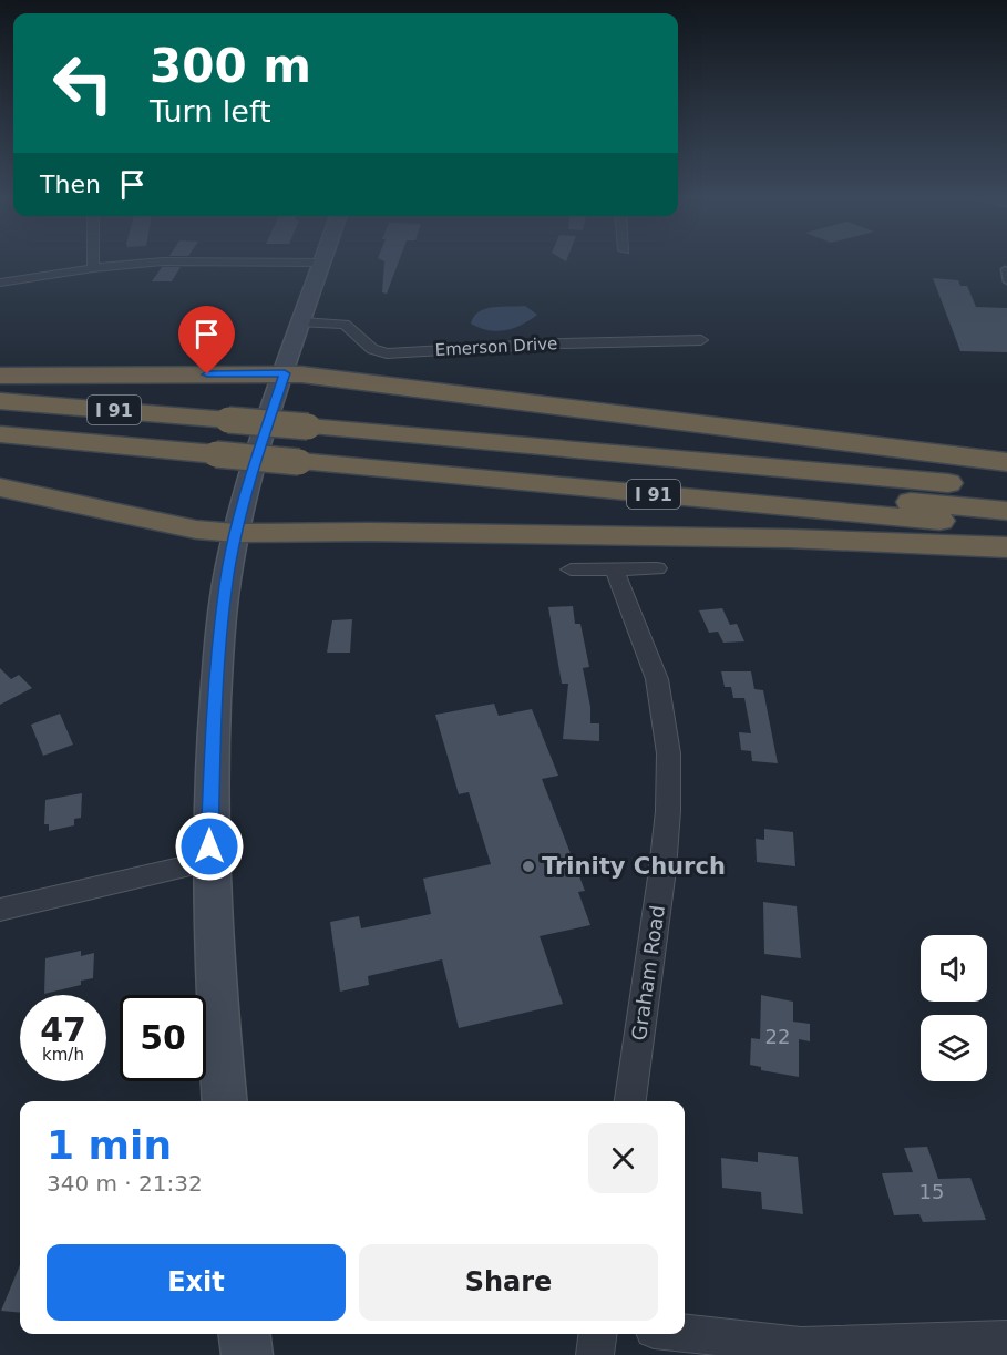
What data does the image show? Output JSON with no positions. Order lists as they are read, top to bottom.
{
  "streets": {
    "highway": ["I 91"],
    "street": ["Emerson Drive", "Graham Road"]
  },
  "places": ["Trinity Church"],
  "house_numbers": ["22", "15"],
  "page": {
    "turn": ["300 m", "Turn left"],
    "then": "Then",
    "speed": "47 km/h",
    "limit": "50",
    "heading": ["1 min", "340 m · 21:32"],
    "buttons": ["Exit", "Share"]
  }
}
